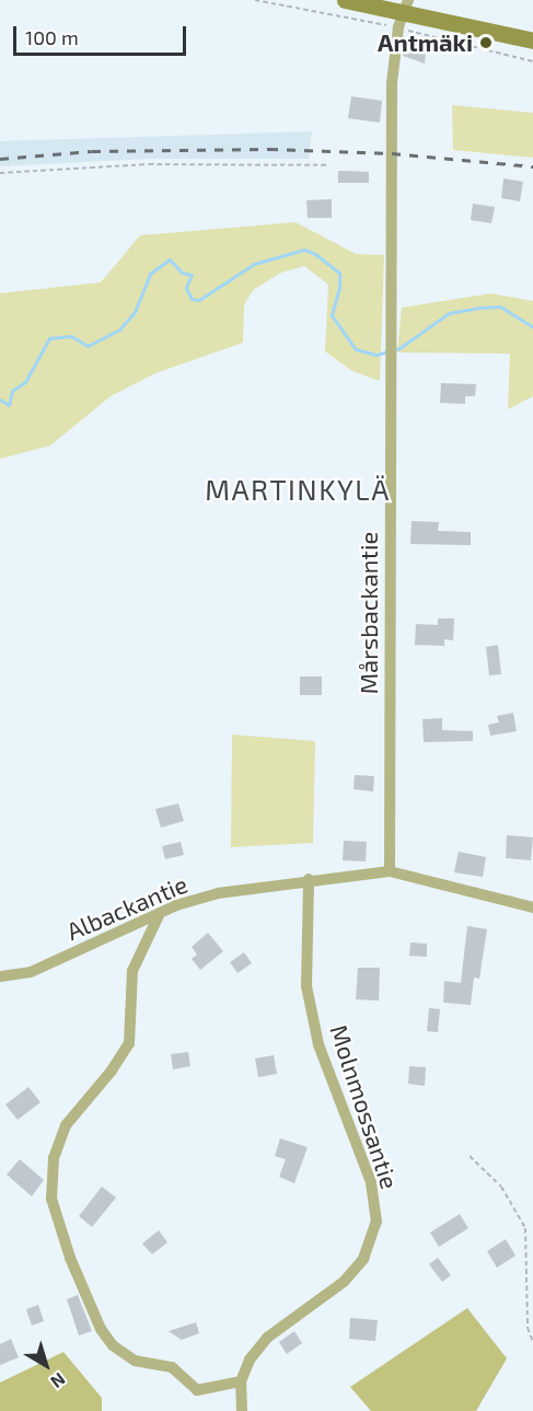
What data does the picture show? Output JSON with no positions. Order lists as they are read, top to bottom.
{
  "streets": {
    "street": ["Mårsbackantie", "Albackantie", "Molnmossantie"]
  },
  "crossings": [
    ["Mårsbackantie", "Albackantie"],
    ["Albackantie", "Molnmossantie"]
  ],
  "districts": ["MARTINKYLÄ"],
  "places": ["Antmäki"],
  "scale_bar": "100 m",
  "north": "bottom right"
}
